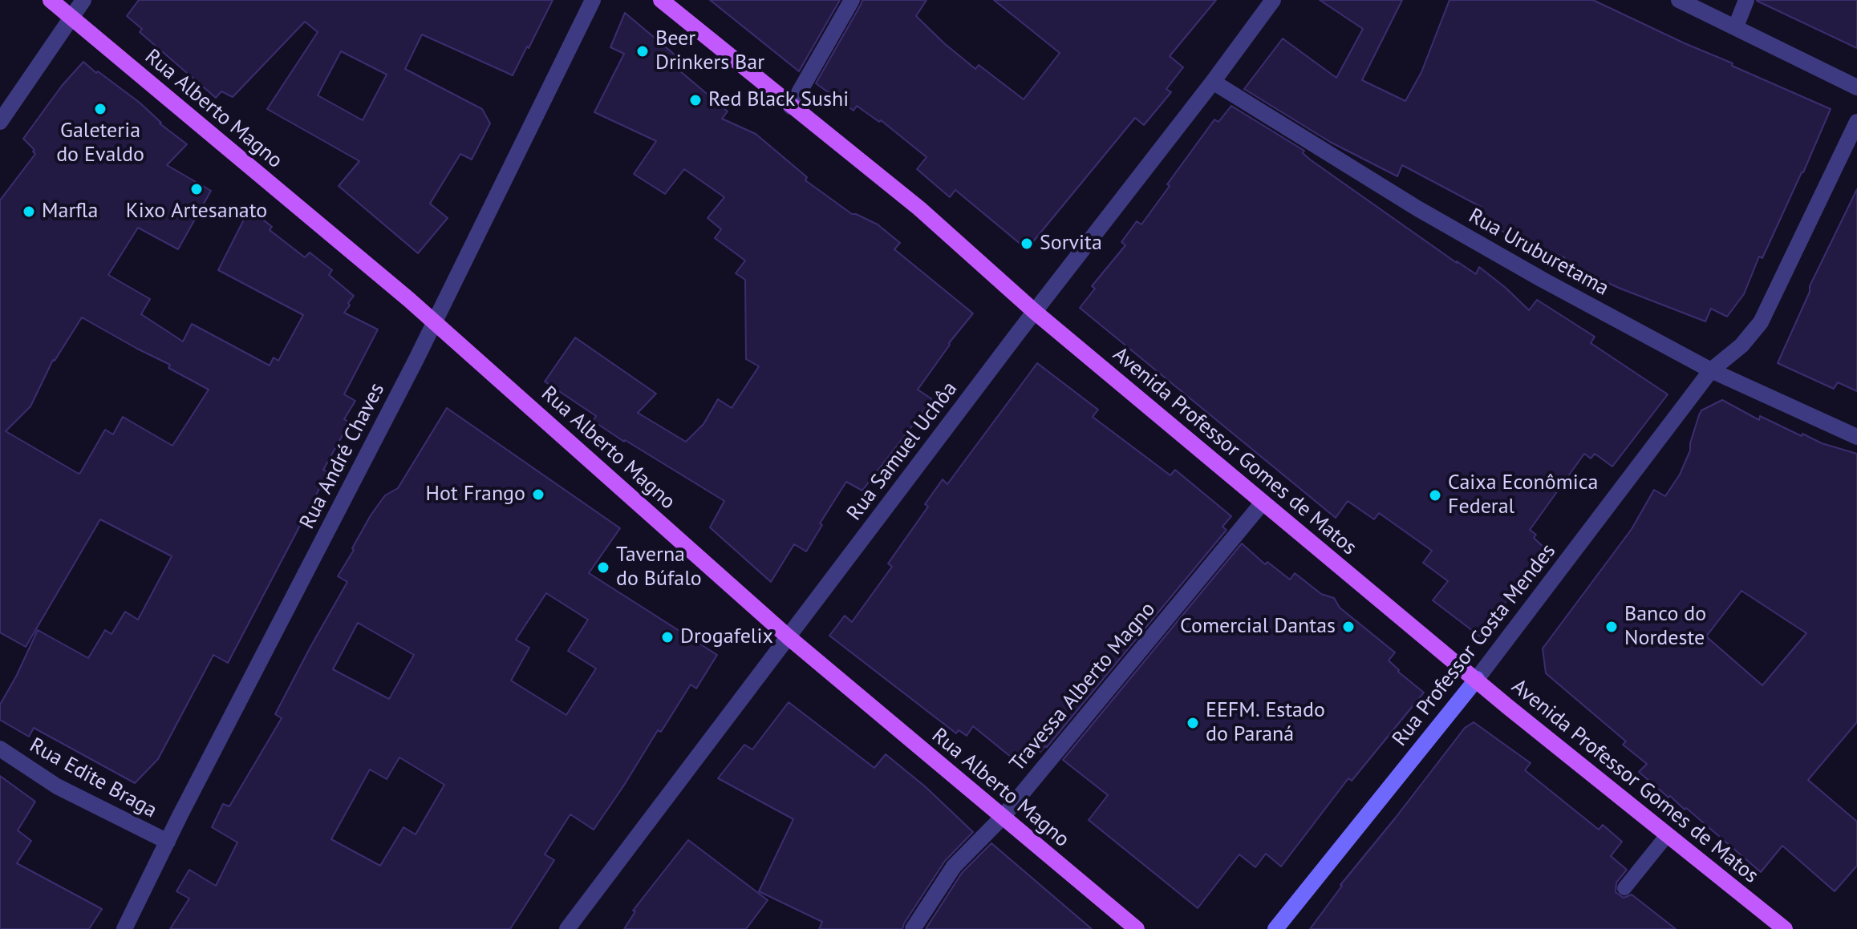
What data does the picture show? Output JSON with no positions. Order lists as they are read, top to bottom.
{
  "streets": {
    "main road": ["Rua Alberto Magno", "Avenida Professor Gomes de Matos"],
    "street": [
      "Rua Uruburetama",
      "Rua Samuel Uchôa",
      "Rua André Chaves",
      "Rua Professor Costa Mendes",
      "Travessa Alberto Magno",
      "Rua Edite Braga"
    ]
  },
  "crossings": [
    ["Rua Alberto Magno", "Rua Samuel Uchôa"],
    ["Rua Alberto Magno", "Rua André Chaves"],
    ["Rua Alberto Magno", "Travessa Alberto Magno"],
    ["Rua Uruburetama", "Rua Samuel Uchôa"],
    ["Rua Uruburetama", "Rua Professor Costa Mendes"],
    ["Rua Samuel Uchôa", "Avenida Professor Gomes de Matos"],
    ["Avenida Professor Gomes de Matos", "Rua Professor Costa Mendes"],
    ["Avenida Professor Gomes de Matos", "Travessa Alberto Magno"],
    ["Rua André Chaves", "Rua Edite Braga"]
  ],
  "places": [
    "Beer Drinkers Bar",
    "Red Black Sushi",
    "Galeteria do Evaldo",
    "Kixo Artesanato",
    "Marfla",
    "Sorvita",
    "Hot Frango",
    "Caixa Econômica Federal",
    "Taverna do Búfalo",
    "Comercial Dantas",
    "Banco do Nordeste",
    "Drogafelix",
    "EEFM. Estado do Paraná"
  ]
}
